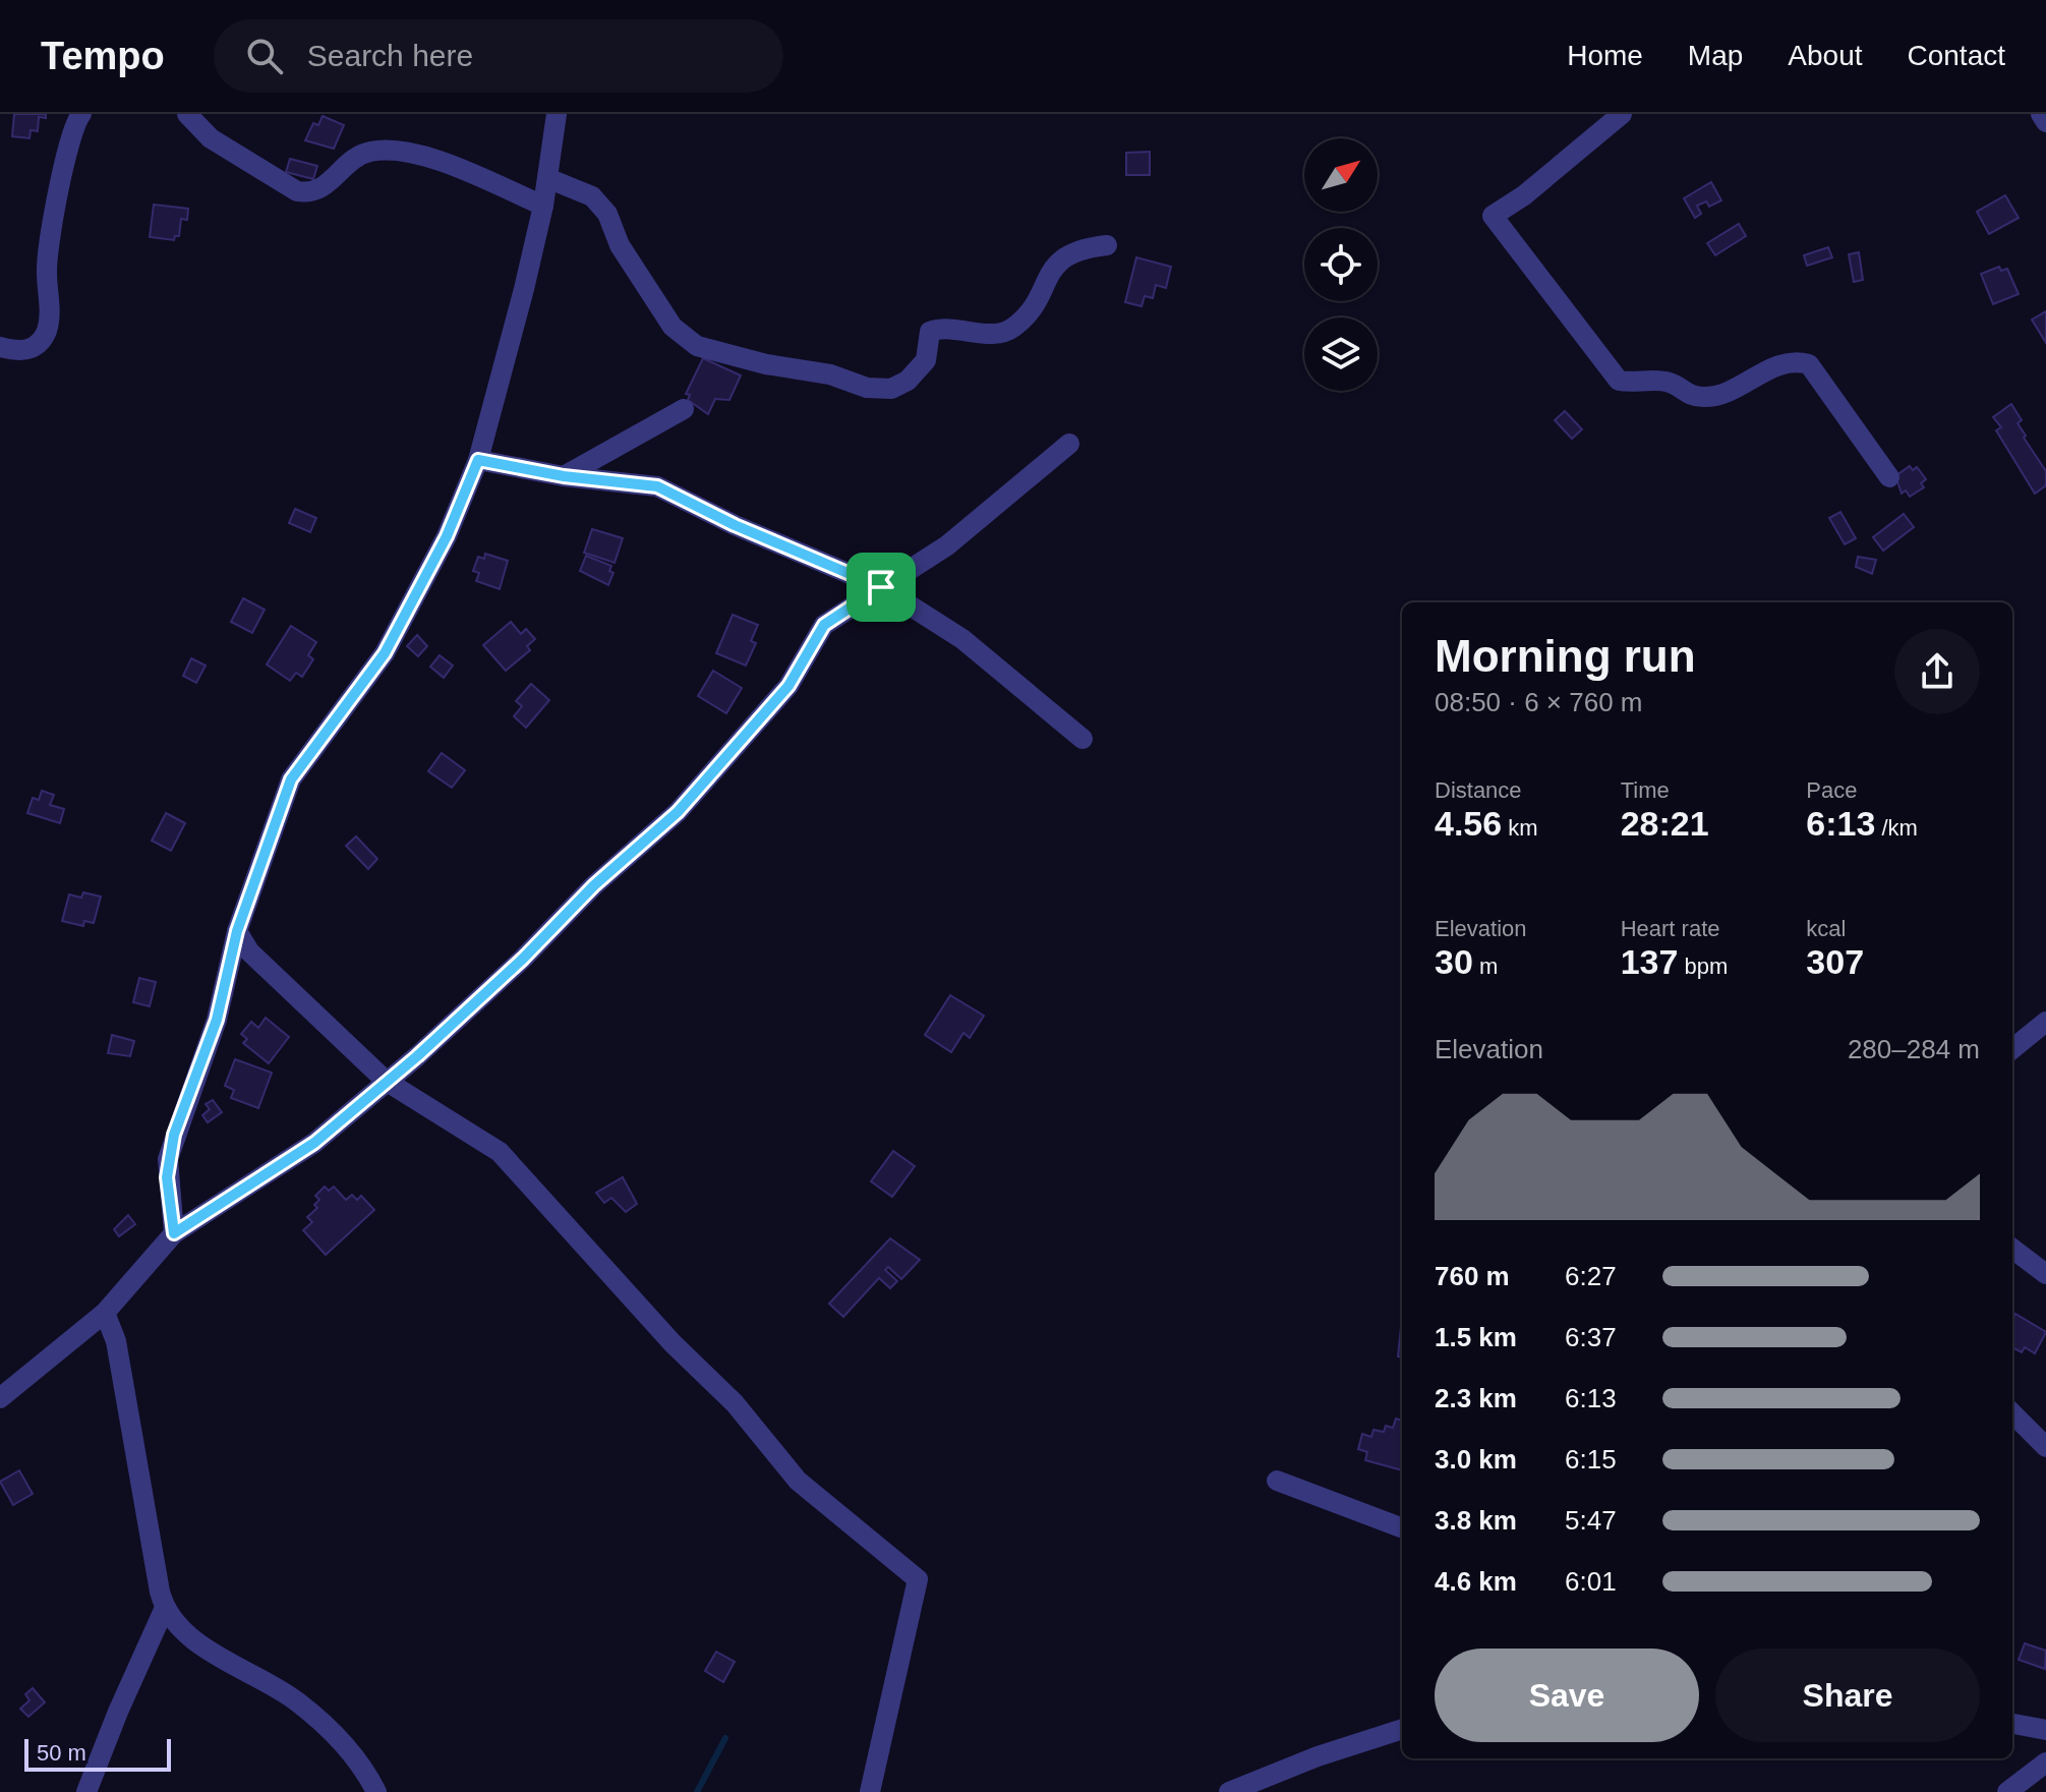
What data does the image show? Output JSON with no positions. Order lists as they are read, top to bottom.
{
  "scale_bar": "50 m",
  "north": "top right",
  "page": {
    "header": "Tempo",
    "search": "Search here",
    "nav": [
      "Home",
      "Map",
      "About",
      "Contact"
    ],
    "heading": ["Morning run", "08:50 · 6 × 760 m"],
    "stats": [
      ["Distance", "4.56 km"],
      ["Time", "28:21"],
      ["Pace", "6:13 /km"],
      ["Elevation", "30 m"],
      ["Heart rate", "137 bpm"],
      ["kcal", "307"]
    ],
    "chart": ["Elevation", "280–284 m"],
    "list": [
      {
        "name": "760 m",
        "note": "6:27"
      },
      {
        "name": "1.5 km",
        "note": "6:37"
      },
      {
        "name": "2.3 km",
        "note": "6:13"
      },
      {
        "name": "3.0 km",
        "note": "6:15"
      },
      {
        "name": "3.8 km",
        "note": "5:47"
      },
      {
        "name": "4.6 km",
        "note": "6:01"
      }
    ],
    "buttons": ["Save", "Share"],
    "scale": "50 m"
  }
}
